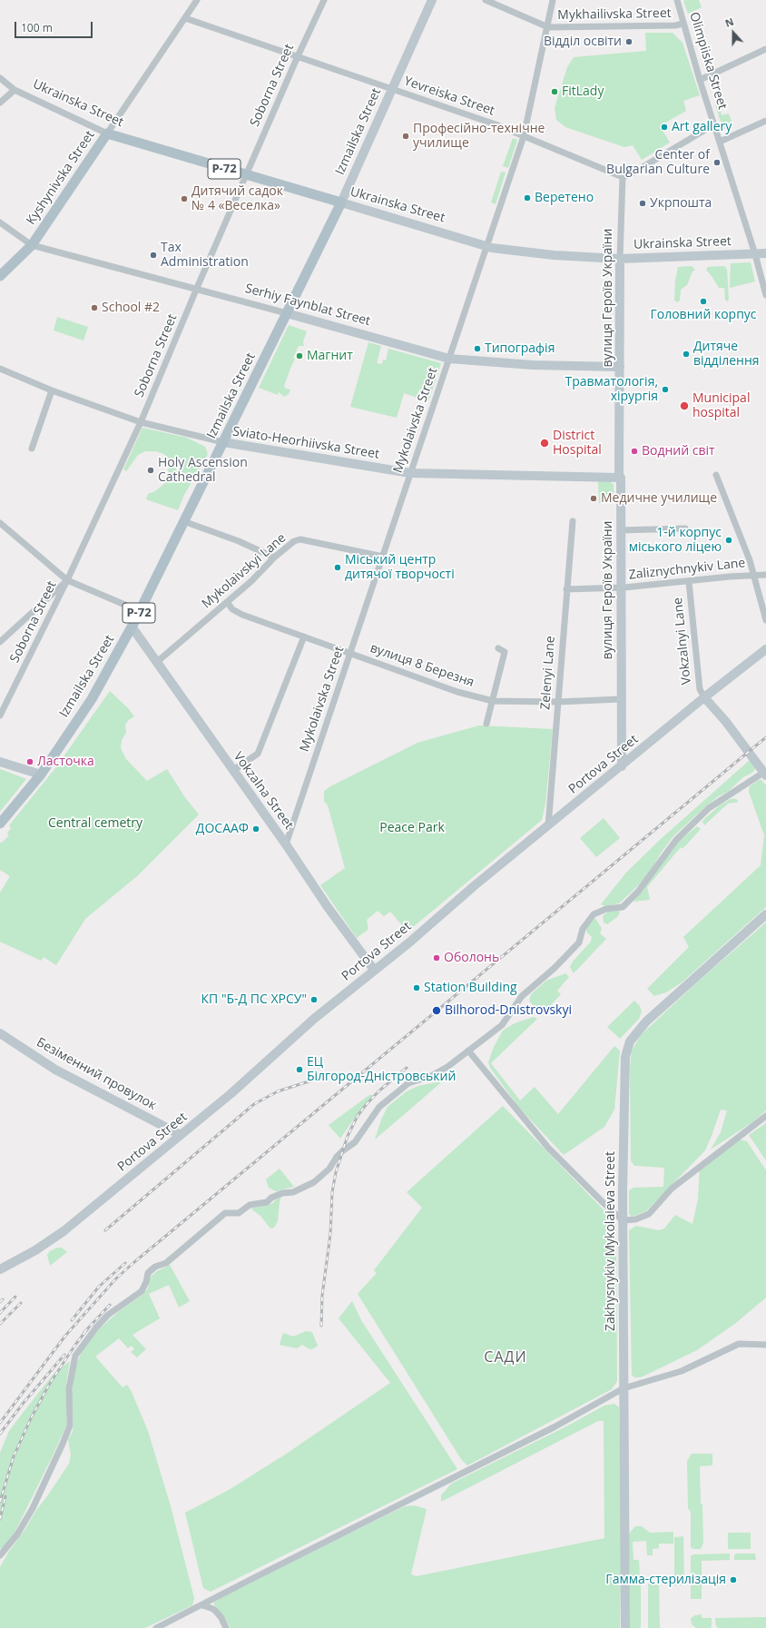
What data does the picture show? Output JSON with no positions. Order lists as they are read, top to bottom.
{
  "streets": {
    "main road": [
      "Ukrainska Street",
      "Izmailska Street",
      "Р-72",
      "Kyshynivska Street"
    ],
    "street": [
      "Mykhailivska Street",
      "Olimpiiska Street",
      "Soborna Street",
      "Yevreiska Street",
      "вулиця Героїв України",
      "Serhiy Faynblat Street",
      "Mykolaivska Street",
      "Sviato-Heorhiivska Street",
      "Zaliznychnykiv Lane",
      "Mykolaivskyi Lane",
      "Vokzalnyi Lane",
      "вулиця 8 Березня",
      "Zelenyi Lane",
      "Portova Street",
      "Vokzalna Street",
      "Безіменний провулок",
      "Zakhysnykiv Mykolaieva Street"
    ]
  },
  "crossings": [
    ["Mykhailivska Street", "Olimpiiska Street"],
    ["Mykhailivska Street", "Mykolaivska Street"],
    ["Olimpiiska Street", "Ukrainska Street"],
    ["Soborna Street", "Yevreiska Street"],
    ["Soborna Street", "Ukrainska Street"],
    ["Soborna Street", "Serhiy Faynblat Street"],
    ["Soborna Street", "Sviato-Heorhiivska Street"],
    ["Yevreiska Street", "Izmailska Street"],
    ["Yevreiska Street", "Kyshynivska Street"],
    ["Yevreiska Street", "вулиця Героїв України"],
    ["Yevreiska Street", "Mykolaivska Street"],
    ["Ukrainska Street", "Izmailska Street"],
    ["Ukrainska Street", "Kyshynivska Street"],
    ["Ukrainska Street", "вулиця Героїв України"],
    ["Ukrainska Street", "Mykolaivska Street"],
    ["Izmailska Street", "Serhiy Faynblat Street"],
    ["Izmailska Street", "Sviato-Heorhiivska Street"],
    ["Izmailska Street", "Vokzalna Street"],
    ["Kyshynivska Street", "Serhiy Faynblat Street"],
    ["вулиця Героїв України", "Serhiy Faynblat Street"],
    ["вулиця Героїв України", "Sviato-Heorhiivska Street"],
    ["вулиця Героїв України", "Zaliznychnykiv Lane"],
    ["вулиця Героїв України", "вулиця 8 Березня"],
    ["вулиця Героїв України", "Portova Street"],
    ["Serhiy Faynblat Street", "Mykolaivska Street"],
    ["Mykolaivska Street", "Sviato-Heorhiivska Street"],
    ["Mykolaivska Street", "Mykolaivskyi Lane"],
    ["Mykolaivska Street", "вулиця 8 Березня"],
    ["Mykolaivska Street", "Vokzalna Street"],
    ["Zaliznychnykiv Lane", "Vokzalnyi Lane"],
    ["Zaliznychnykiv Lane", "Zelenyi Lane"],
    ["Mykolaivskyi Lane", "вулиця 8 Березня"],
    ["Mykolaivskyi Lane", "Vokzalna Street"],
    ["Vokzalnyi Lane", "Portova Street"],
    ["вулиця 8 Березня", "Zelenyi Lane"],
    ["Zelenyi Lane", "Portova Street"],
    ["Portova Street", "Vokzalna Street"],
    ["Portova Street", "Безіменний провулок"]
  ],
  "districts": ["САДИ"],
  "parks": ["Central cemetry", "Peace Park"],
  "places": [
    "Відділ освіти",
    "FitLady",
    "Art gallery",
    "Професійно-технічне училище",
    "Center of Bulgarian Culture",
    "Веретено",
    "Дитячий садок № 4 «Веселка»",
    "Укрпошта",
    "Tax Administration",
    "Головний корпус",
    "School #2",
    "Типографія",
    "Дитяче відділення",
    "Магнит",
    "Травматологія, хірургія",
    "Municipal hospital",
    "District Hospital",
    "Водний світ",
    "Holy Ascension Cathedral",
    "Медичне училище",
    "1-й корпус міського ліцею",
    "Міський центр дитячої творчості",
    "Ласточка",
    "ДОСААФ",
    "Оболонь",
    "Station Building",
    "КП \"Б-Д ПС ХРСУ\"",
    "Bilhorod-Dnistrovskyi",
    "ЕЦ Білгород-Дністровський",
    "Гамма-стерилізація"
  ],
  "scale_bar": "100 m",
  "north": "top"
}
